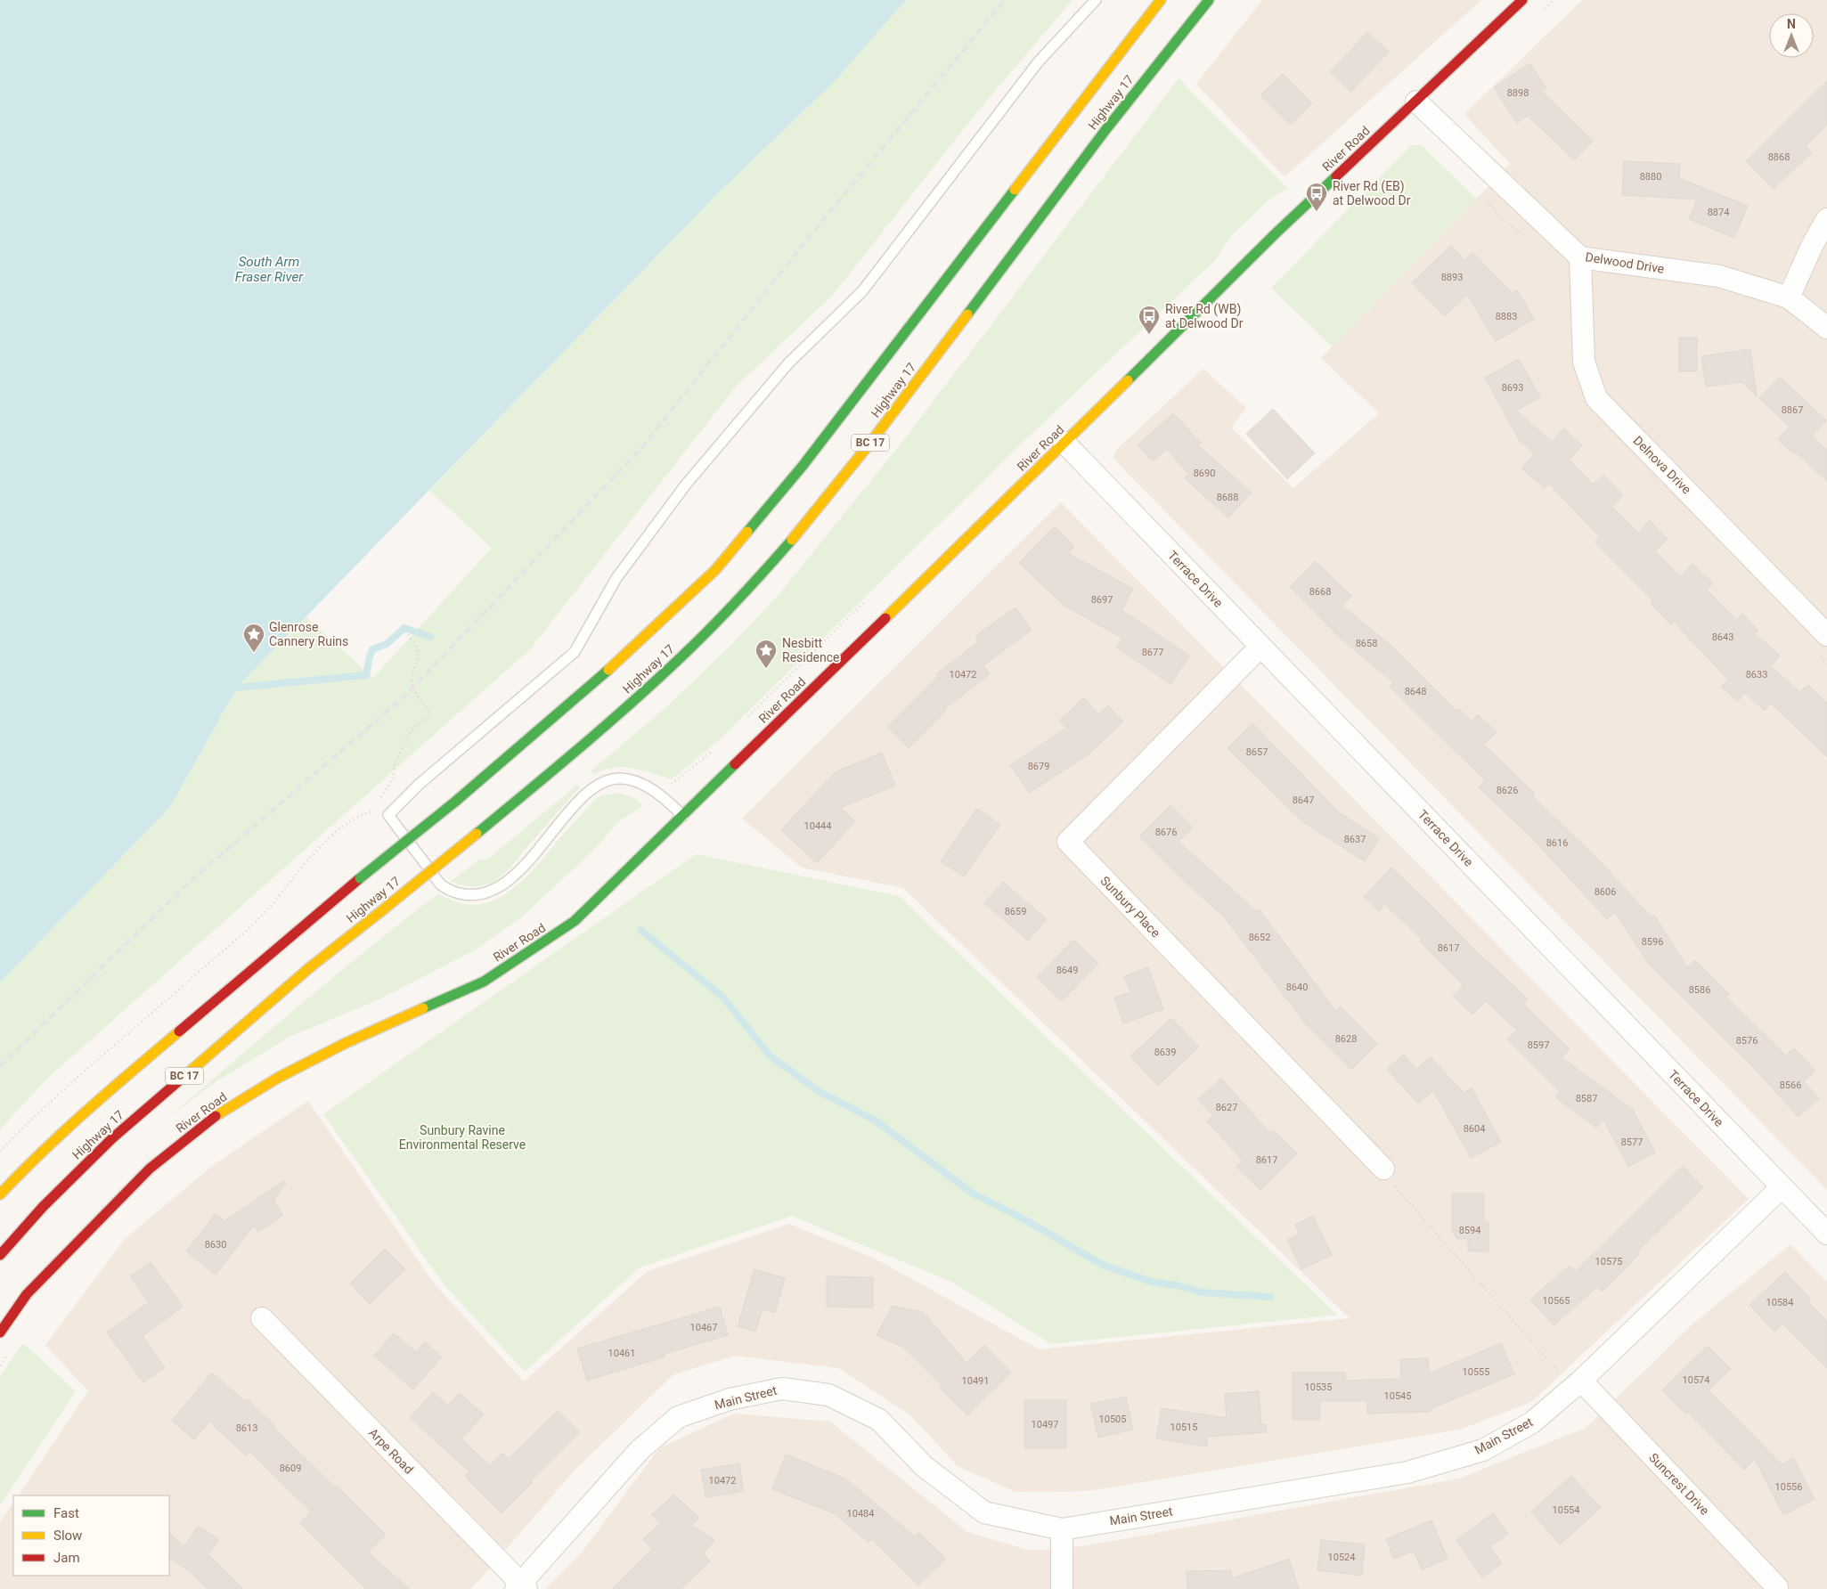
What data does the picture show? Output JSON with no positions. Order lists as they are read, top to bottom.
{
  "streets": {
    "main road": ["Highway 17", "River Road", "BC 17"],
    "street": [
      "Delwood Drive",
      "Delnova Drive",
      "Terrace Drive",
      "Sunbury Place",
      "Main Street",
      "Arpe Road",
      "Suncrest Drive"
    ]
  },
  "crossings": [
    ["River Road", "Delwood Drive"],
    ["River Road", "Terrace Drive"],
    ["Delwood Drive", "Delnova Drive"],
    ["Terrace Drive", "Sunbury Place"],
    ["Terrace Drive", "Main Street"],
    ["Main Street", "Arpe Road"],
    ["Main Street", "Suncrest Drive"]
  ],
  "water": ["South Arm Fraser River"],
  "parks": ["Sunbury Ravine Environmental Reserve"],
  "places": {
    "bus stop": ["River Rd (EB) at Delwood Dr", "River Rd (WB) at Delwood Dr"],
    "place": ["Glenrose Cannery Ruins", "Nesbitt Residence"]
  },
  "house_numbers": [
    "8898",
    "8868",
    "8880",
    "8874",
    "8893",
    "8883",
    "8693",
    "8867",
    "8690",
    "8688",
    "8668",
    "8697",
    "8643",
    "8658",
    "8677",
    "10472",
    "8633",
    "8648",
    "8657",
    "8679",
    "8626",
    "8647",
    "10444",
    "8676",
    "8637",
    "8616",
    "8606",
    "8659",
    "8652",
    "8596",
    "8617",
    "8649",
    "8640",
    "8586",
    "8628",
    "8576",
    "8597",
    "8639",
    "8566",
    "8587",
    "8627",
    "8604",
    "8577",
    "8617",
    "8594",
    "8630",
    "10575",
    "10565",
    "10584",
    "10467",
    "10461",
    "10555",
    "10574",
    "10491",
    "10535",
    "10545",
    "10505",
    "10497",
    "10515",
    "8613",
    "8609",
    "10472",
    "10556",
    "10554",
    "10484",
    "10524"
  ],
  "legend": ["Fast", "Slow", "Jam"],
  "north": "top"
}
